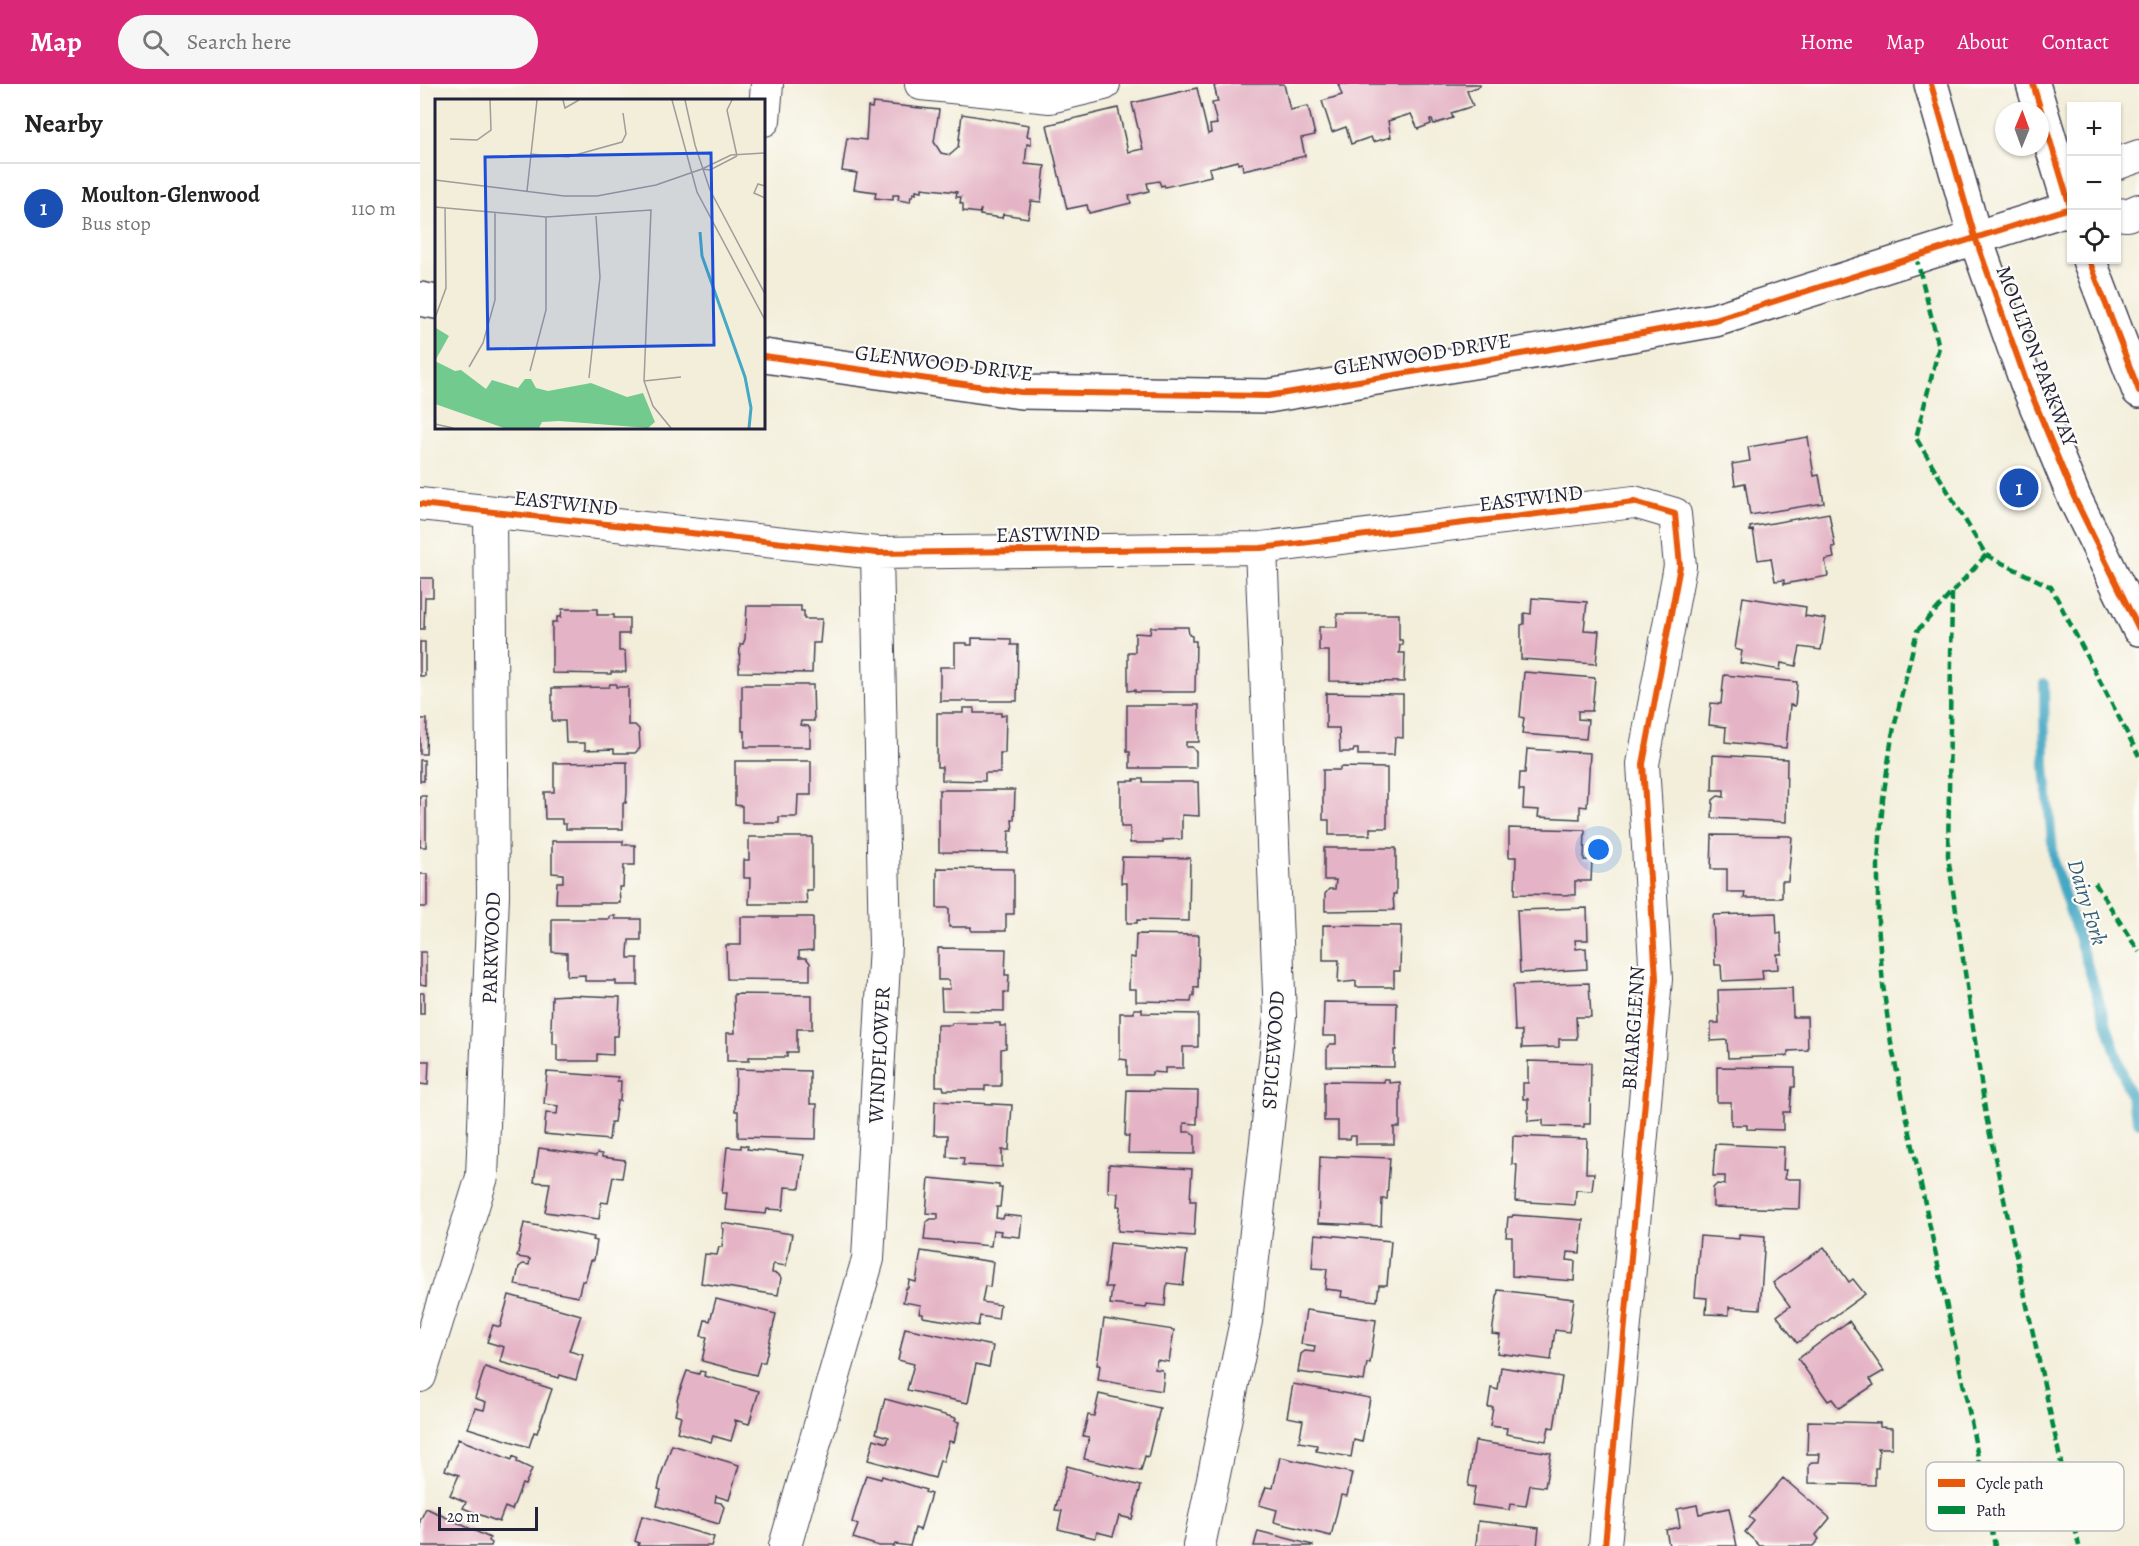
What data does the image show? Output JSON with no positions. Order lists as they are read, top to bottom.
{
  "streets": {
    "main road": ["GLENWOOD DRIVE", "MOULTON PARKWAY"],
    "street": [
      "EASTWIND",
      "PARKWOOD",
      "BRIARGLENN",
      "SPICEWOOD",
      "WINDFLOWER"
    ]
  },
  "crossings": [
    ["GLENWOOD DRIVE", "MOULTON PARKWAY"],
    ["EASTWIND", "PARKWOOD"],
    ["EASTWIND", "BRIARGLENN"],
    ["EASTWIND", "SPICEWOOD"],
    ["EASTWIND", "WINDFLOWER"]
  ],
  "water": ["Dairy Fork"],
  "legend": ["Cycle path", "Path"],
  "scale_bar": "20 m",
  "north": "top",
  "page": {
    "header": "Map",
    "search": "Search here",
    "nav": [
      "Home",
      "Map",
      "About",
      "Contact"
    ],
    "heading": "Nearby",
    "map_buttons": ["+", "−"],
    "list": [
      {
        "mark": "1",
        "name": "Moulton-Glenwood",
        "note": "Bus stop",
        "value": "110 m"
      }
    ],
    "pins": "1",
    "scale": "20 m"
  }
}
